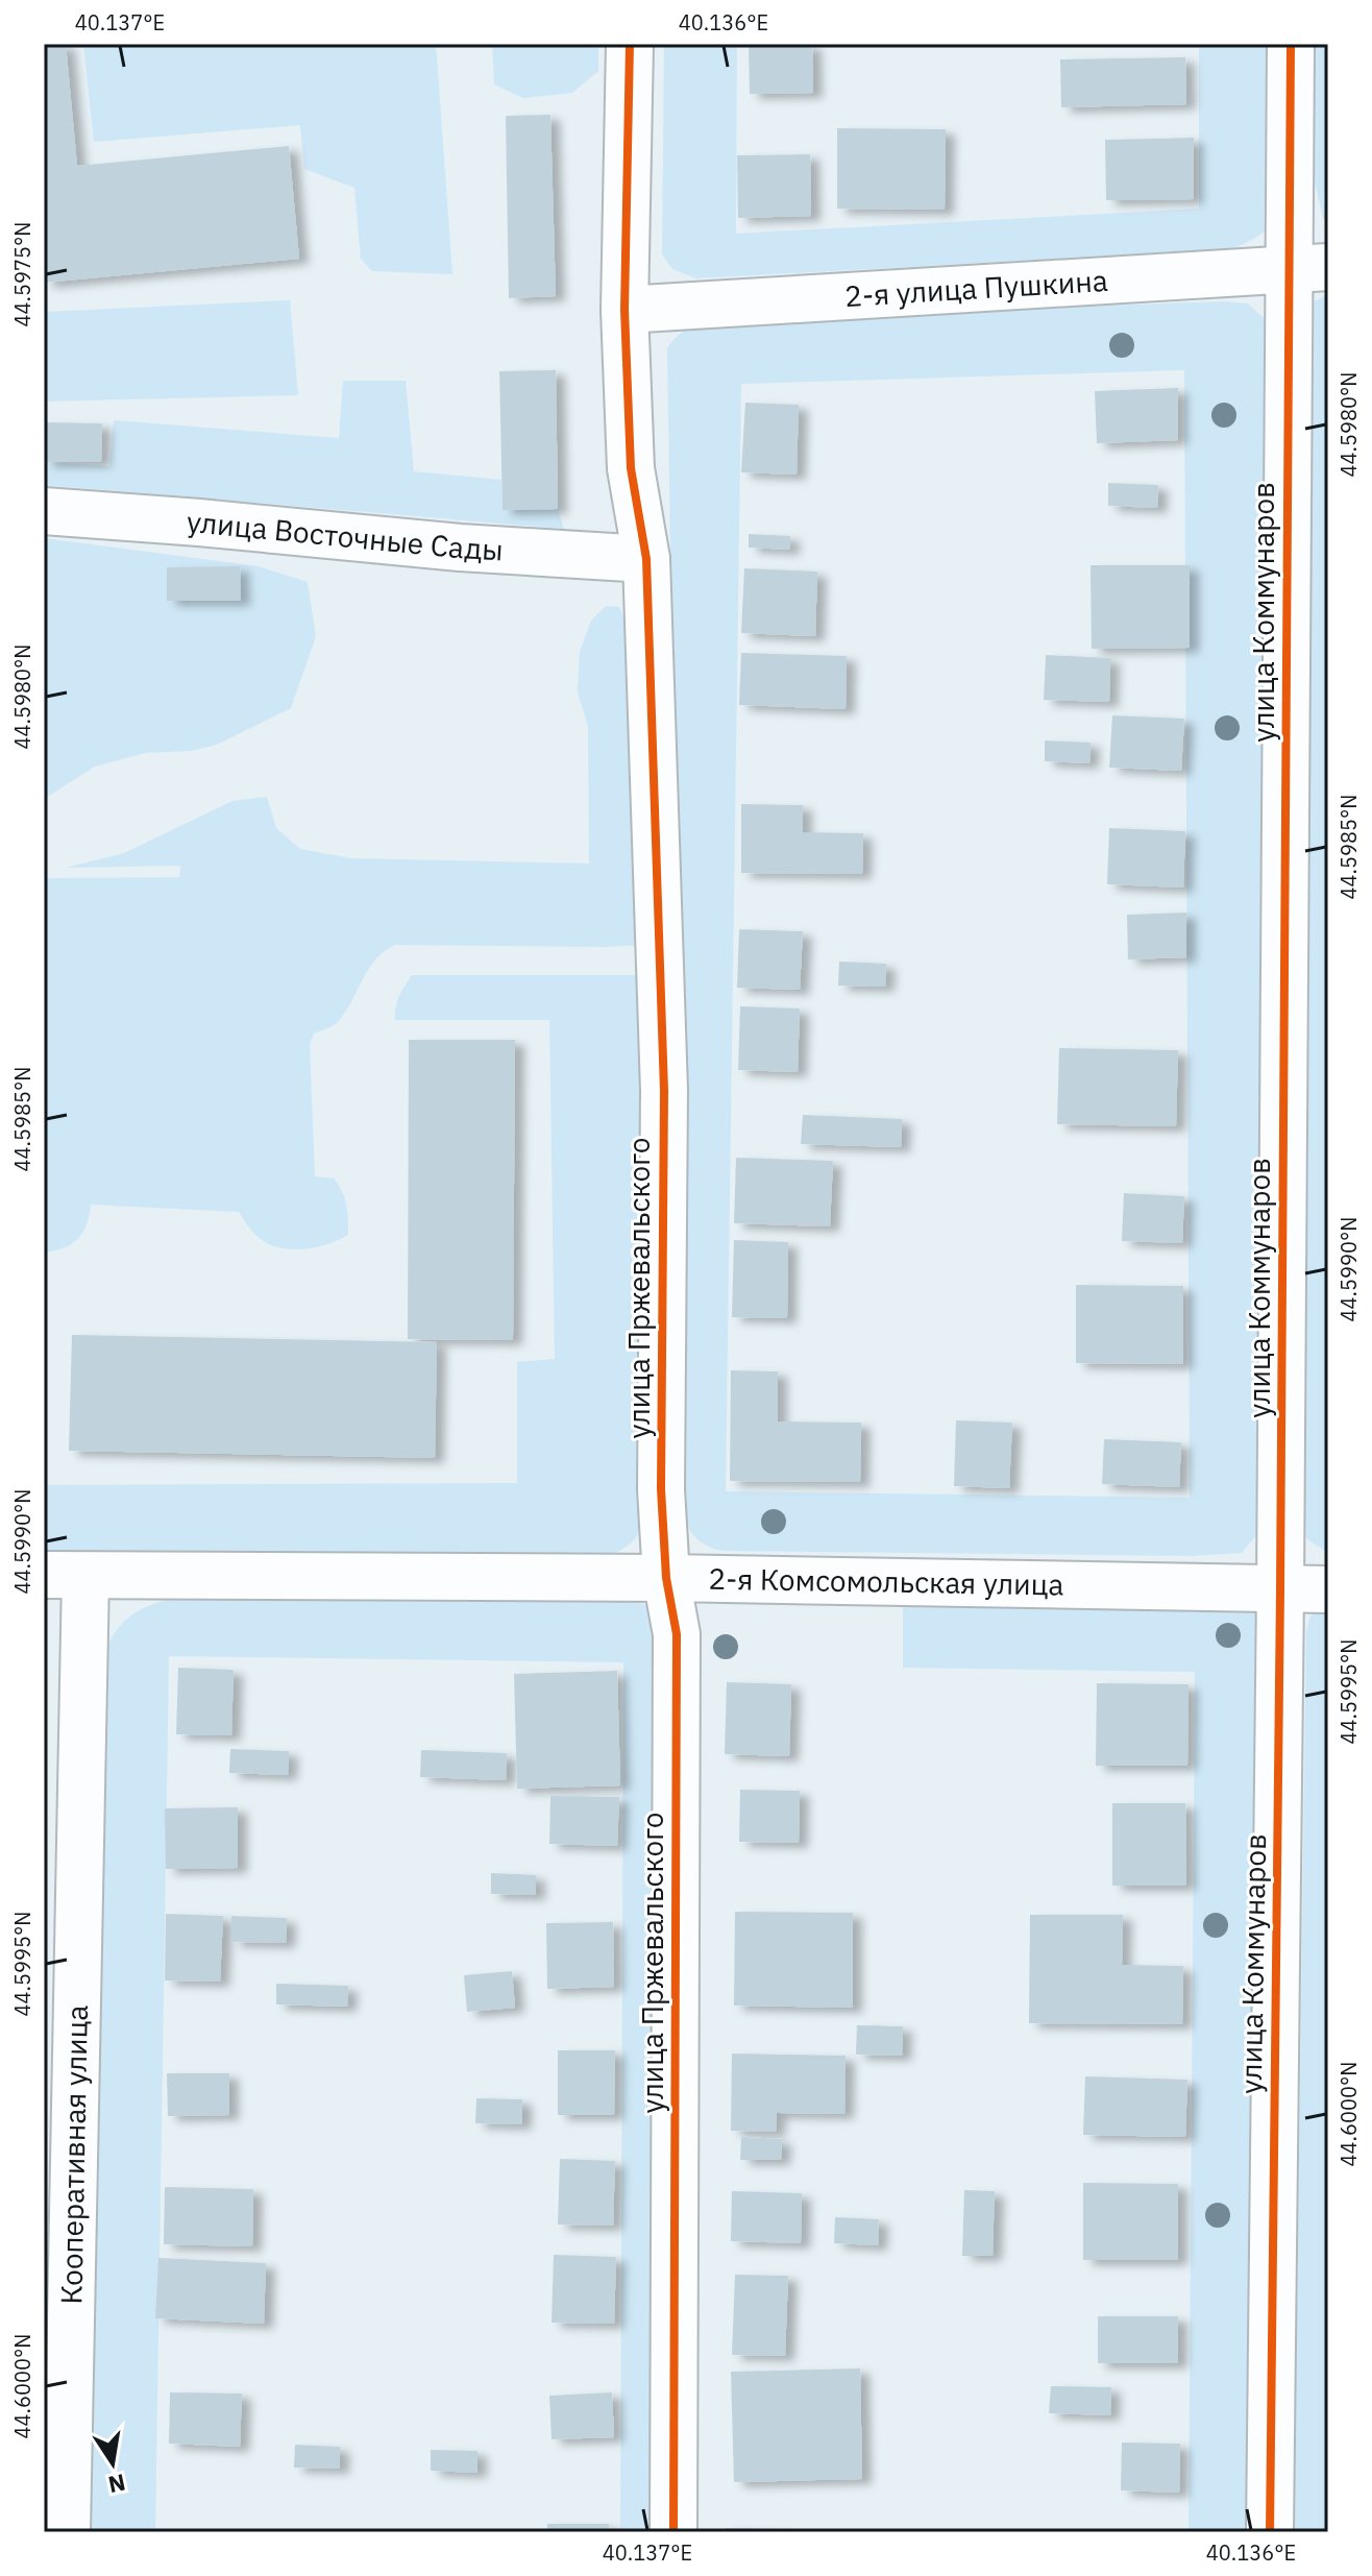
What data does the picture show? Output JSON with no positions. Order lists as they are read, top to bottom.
{
  "streets": {
    "street": [
      "2-я улица Пушкина",
      "улица Восточные Сады",
      "улица Коммунаров",
      "улица Пржевальского",
      "2-я Комсомольская улица",
      "Кооперативная улица"
    ]
  },
  "crossings": [
    ["2-я улица Пушкина", "улица Коммунаров"],
    ["2-я улица Пушкина", "улица Пржевальского"],
    ["улица Восточные Сады", "улица Пржевальского"],
    ["улица Коммунаров", "2-я Комсомольская улица"],
    ["улица Пржевальского", "2-я Комсомольская улица"],
    ["2-я Комсомольская улица", "Кооперативная улица"]
  ],
  "north": "bottom",
  "coordinates": [
    "40.137°E",
    "40.136°E",
    "44.5975°N",
    "44.5980°N",
    "44.5985°N",
    "44.5990°N",
    "44.5995°N",
    "44.6000°N"
  ]
}
